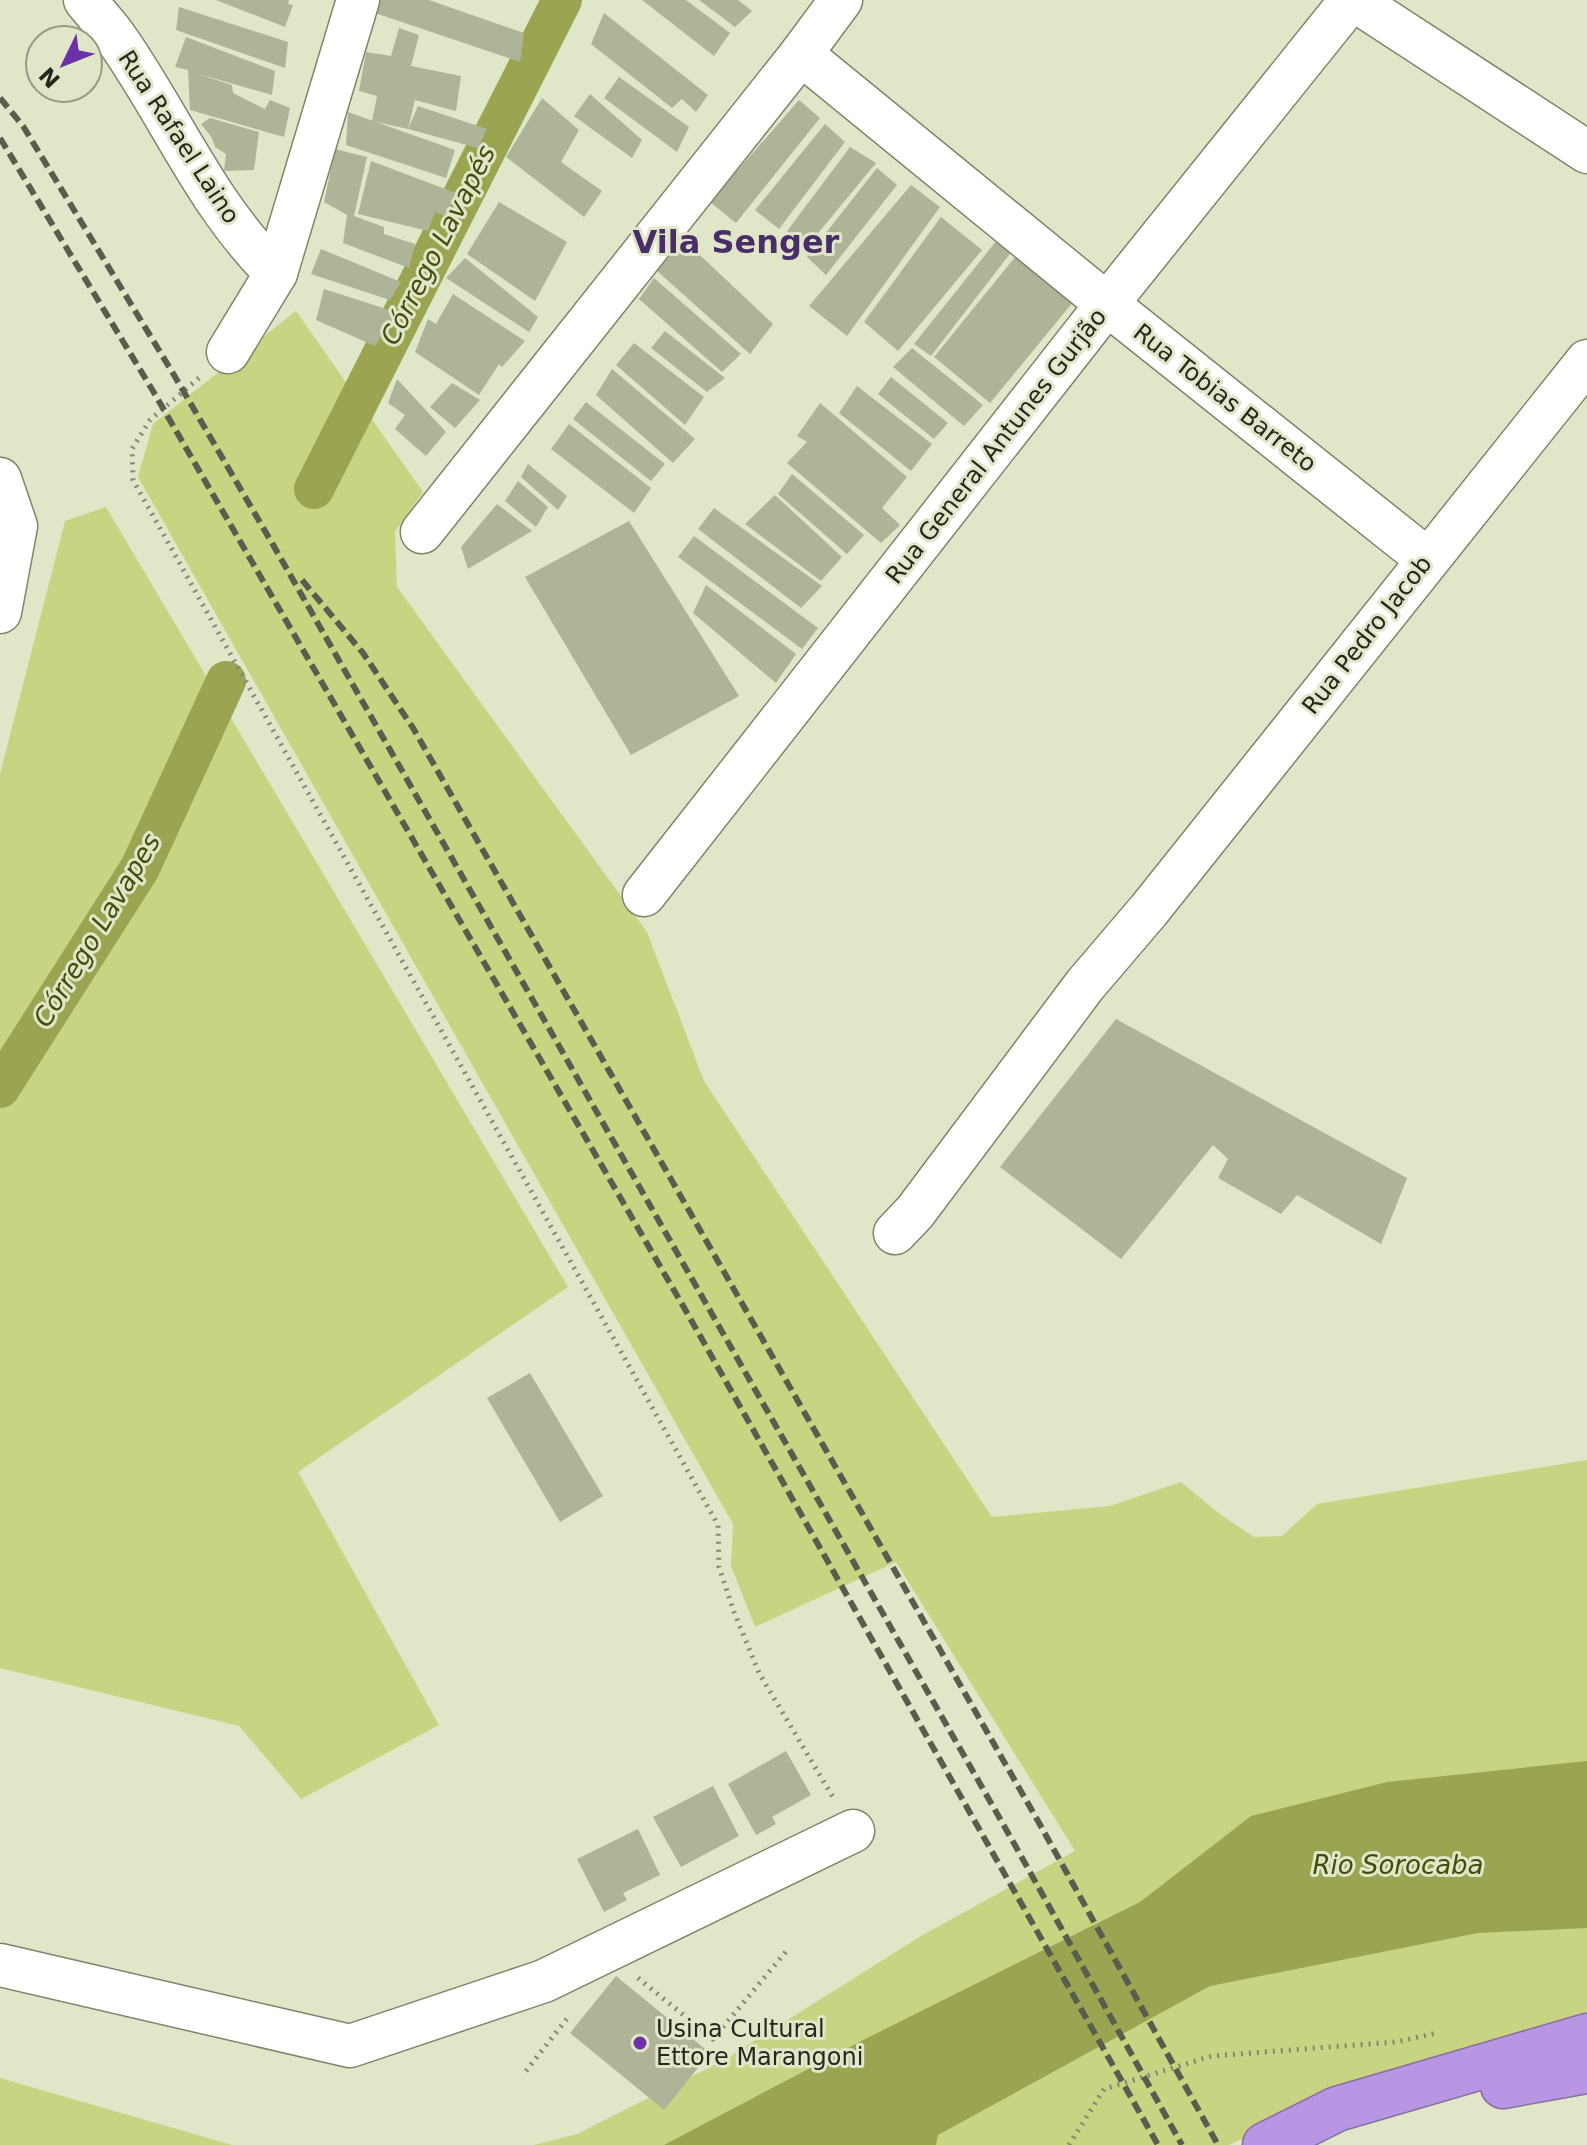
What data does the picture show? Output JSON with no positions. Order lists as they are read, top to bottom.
{
  "streets": {
    "street": [
      "Rua Rafael Laino",
      "Rua Tobias Barreto",
      "Rua General Antunes Gurjão",
      "Rua Pedro Jacob"
    ]
  },
  "crossings": [
    ["Rua Tobias Barreto", "Rua General Antunes Gurjão"],
    ["Rua Tobias Barreto", "Rua Pedro Jacob"]
  ],
  "districts": ["Vila Senger"],
  "water": ["Córrego Lavapés", "Córrego Lavapes", "Rio Sorocaba"],
  "places": ["Usina Cultural Ettore Marangoni"],
  "north": "bottom left"
}
